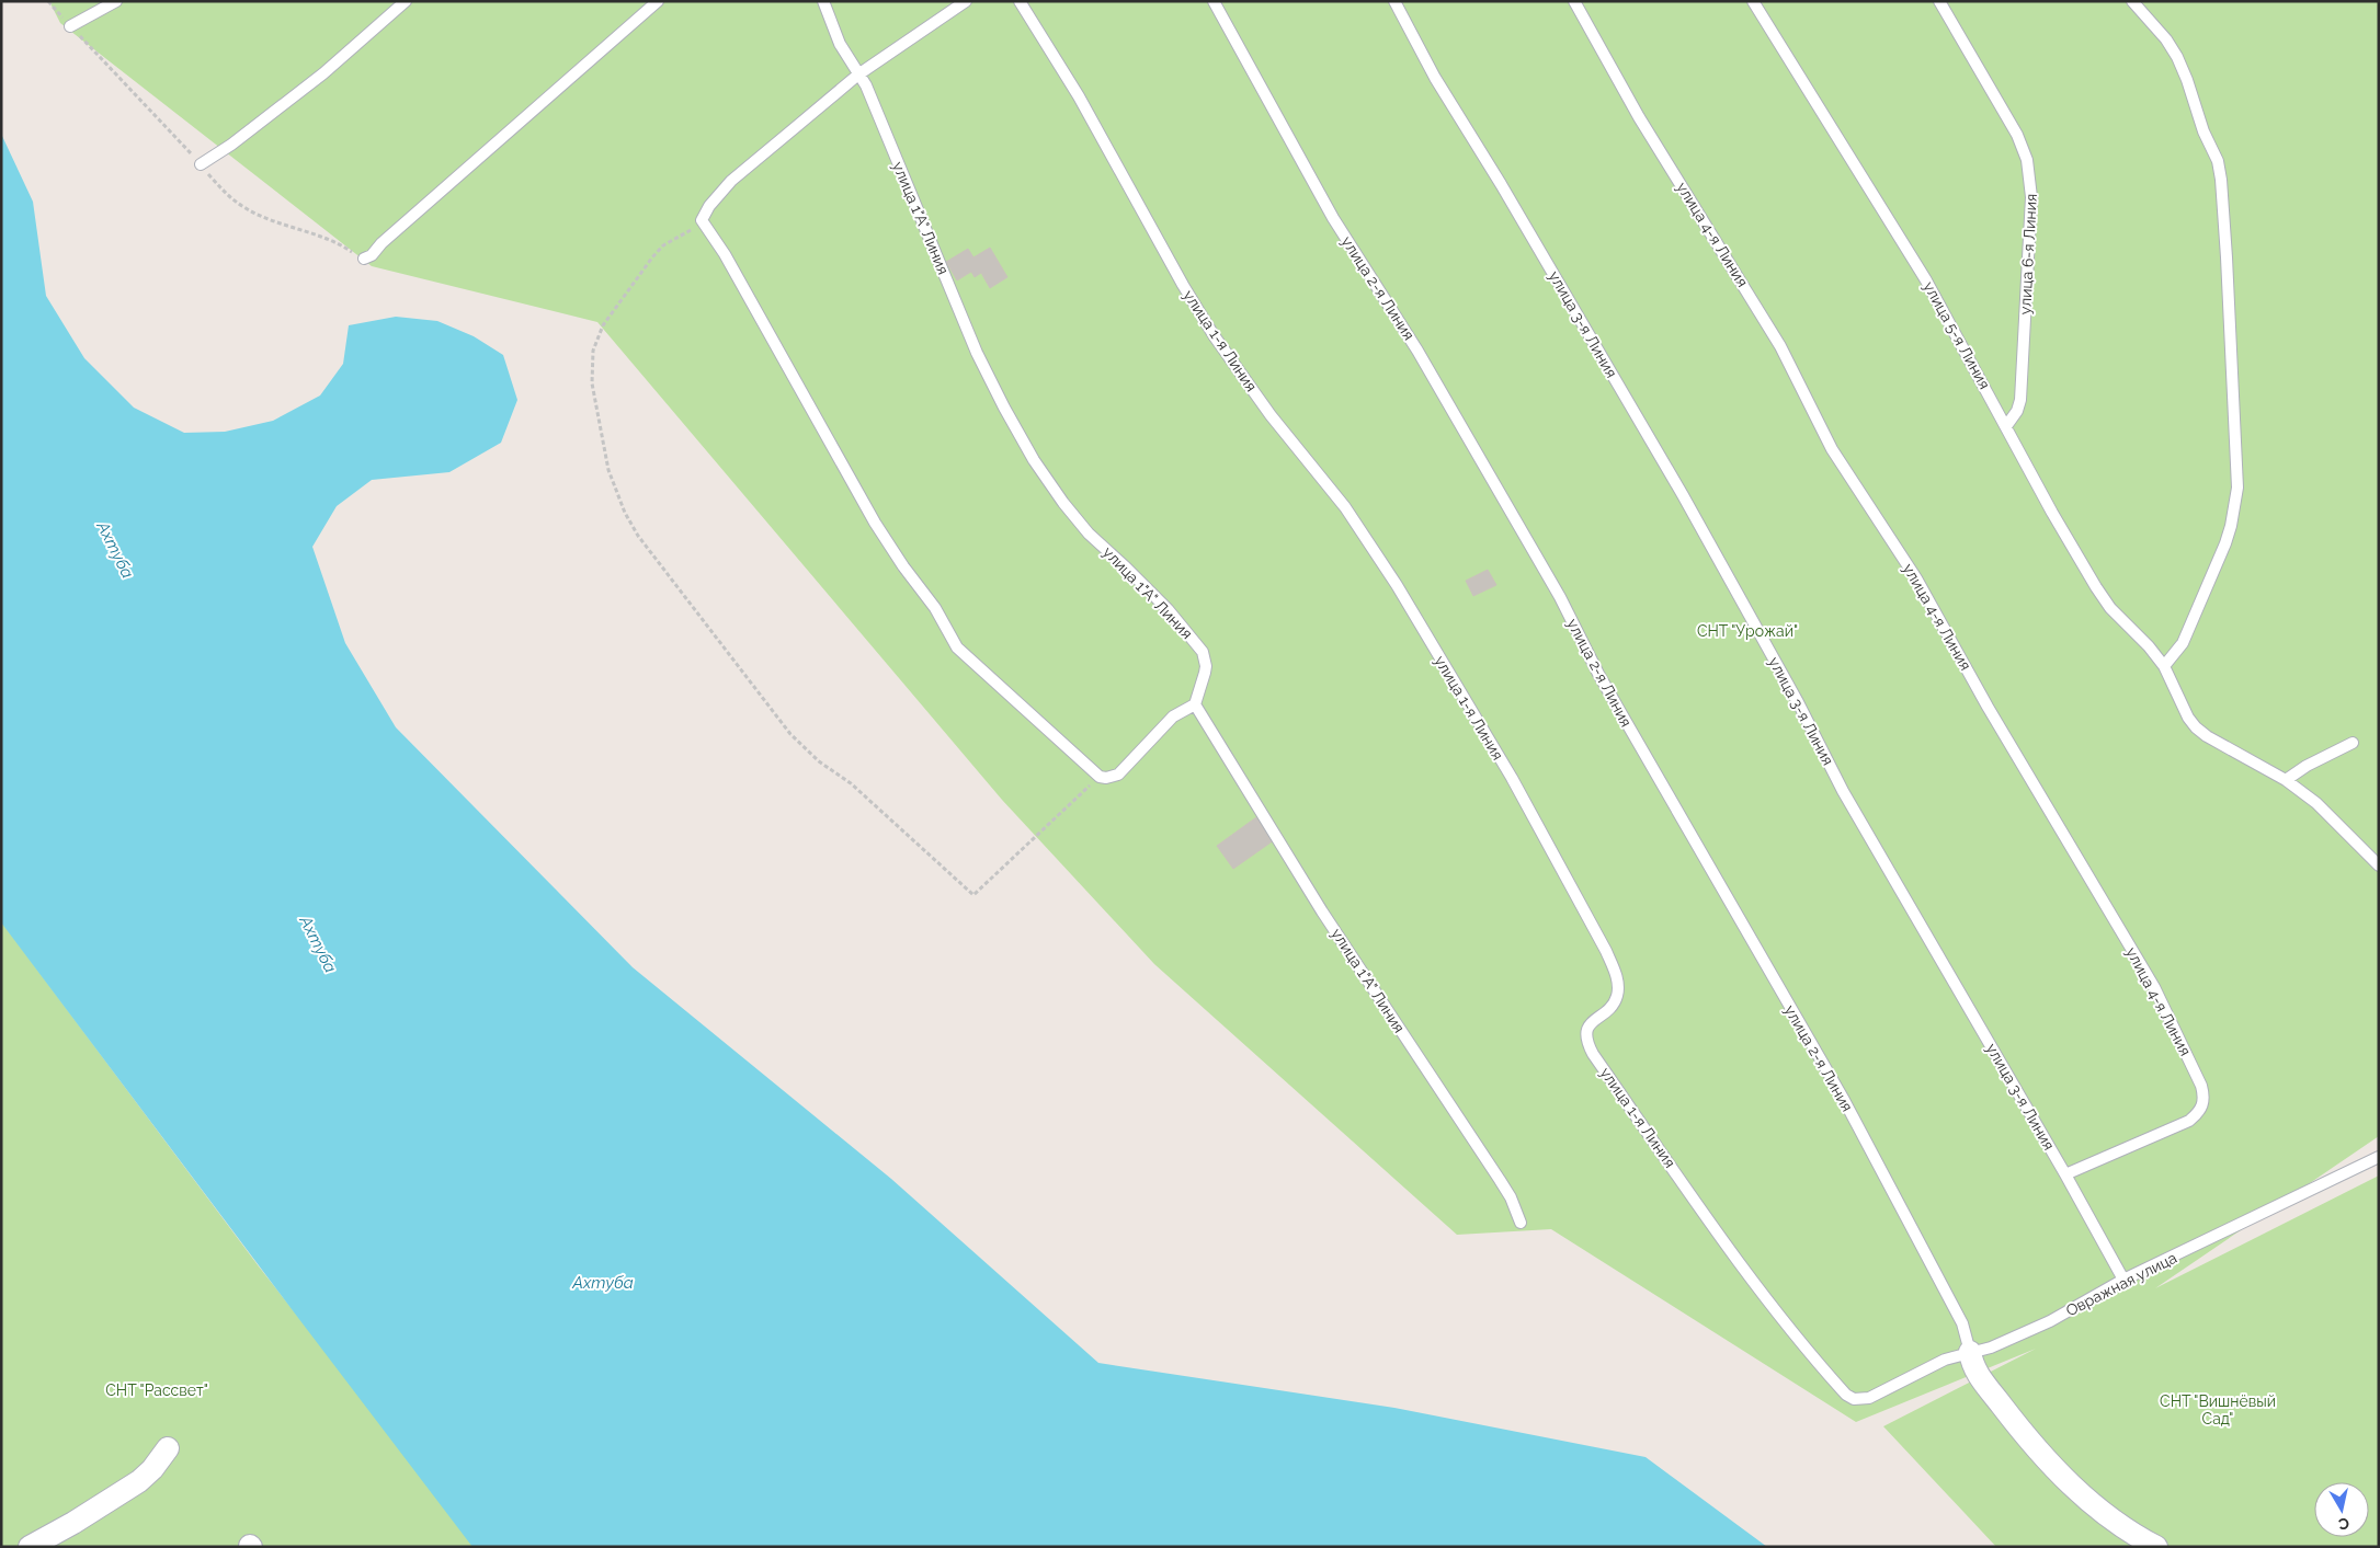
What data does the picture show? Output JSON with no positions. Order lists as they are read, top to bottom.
{
  "streets": {
    "lane": [
      "улица 1\"А\" Линия",
      "улица 4-я Линия",
      "улица 6-я Линия",
      "улица 2-я Линия",
      "улица 3-я Линия",
      "улица 5-я Линия",
      "улица 1-я Линия",
      "Овражная улица"
    ]
  },
  "crossings": [
    ["улица 4-я Линия", "улица 3-я Линия"],
    ["улица 6-я Линия", "улица 5-я Линия"],
    ["улица 2-я Линия", "Овражная улица"],
    ["улица 3-я Линия", "Овражная улица"],
    ["улица 1-я Линия", "Овражная улица"]
  ],
  "water": ["Ахтуба"],
  "parks": ["СНТ \"Урожай\"", "СНТ \"Рассвет\"", "СНТ \"Вишнёвый Сад\""],
  "north": "bottom"
}
